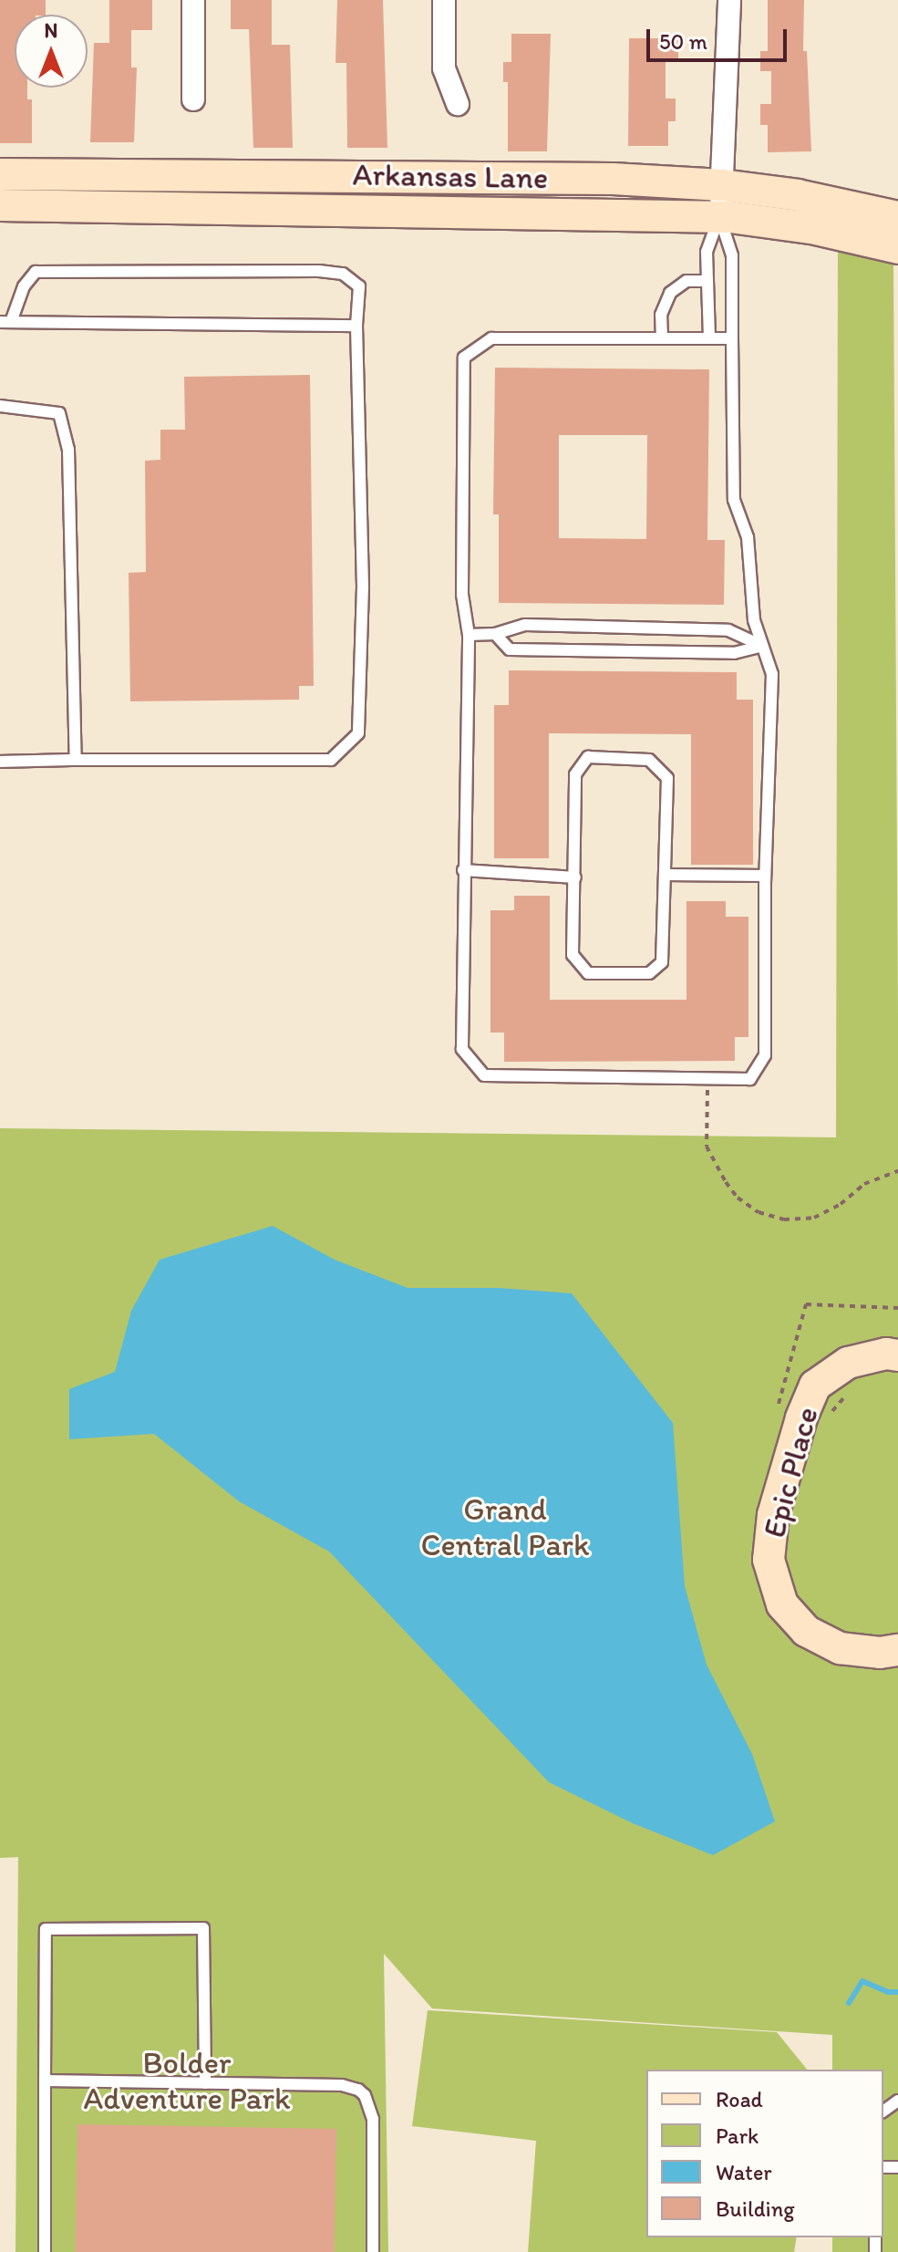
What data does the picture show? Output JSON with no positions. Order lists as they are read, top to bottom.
{
  "streets": {
    "main road": ["Arkansas Lane", "Epic Place"]
  },
  "parks": ["Grand Central Park", "Bolder Adventure Park"],
  "legend": [
    "Road",
    "Park",
    "Water",
    "Building"
  ],
  "scale_bar": "50 m",
  "north": "top"
}
